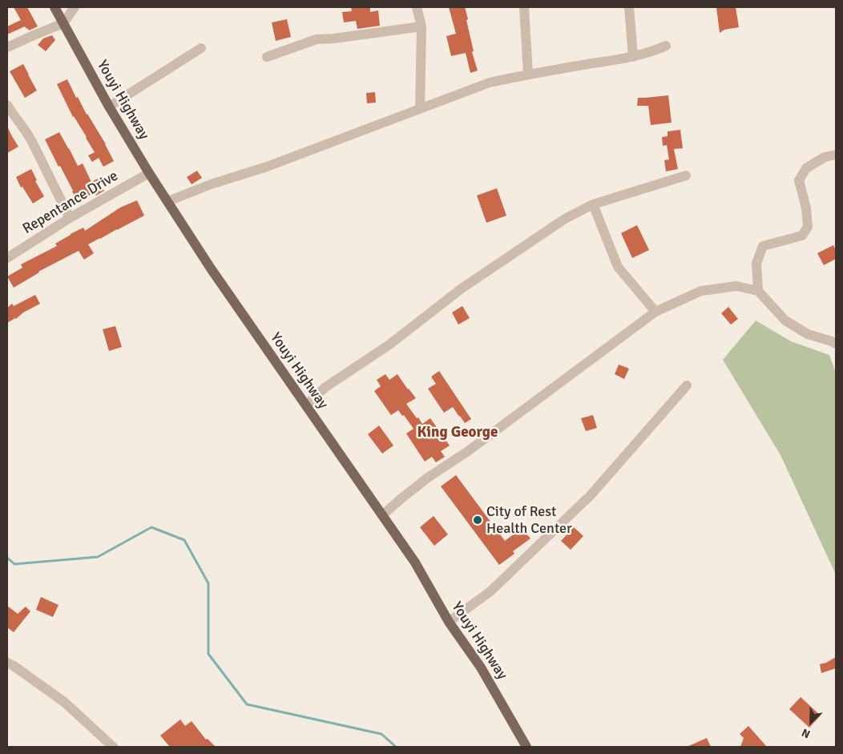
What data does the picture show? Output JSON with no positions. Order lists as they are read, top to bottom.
{
  "streets": {
    "main road": ["Youyi Highway"],
    "street": ["Repentance Drive"]
  },
  "crossings": [
    ["Youyi Highway", "Repentance Drive"]
  ],
  "districts": ["King George"],
  "places": ["City of Rest Health Center"],
  "north": "bottom left"
}
